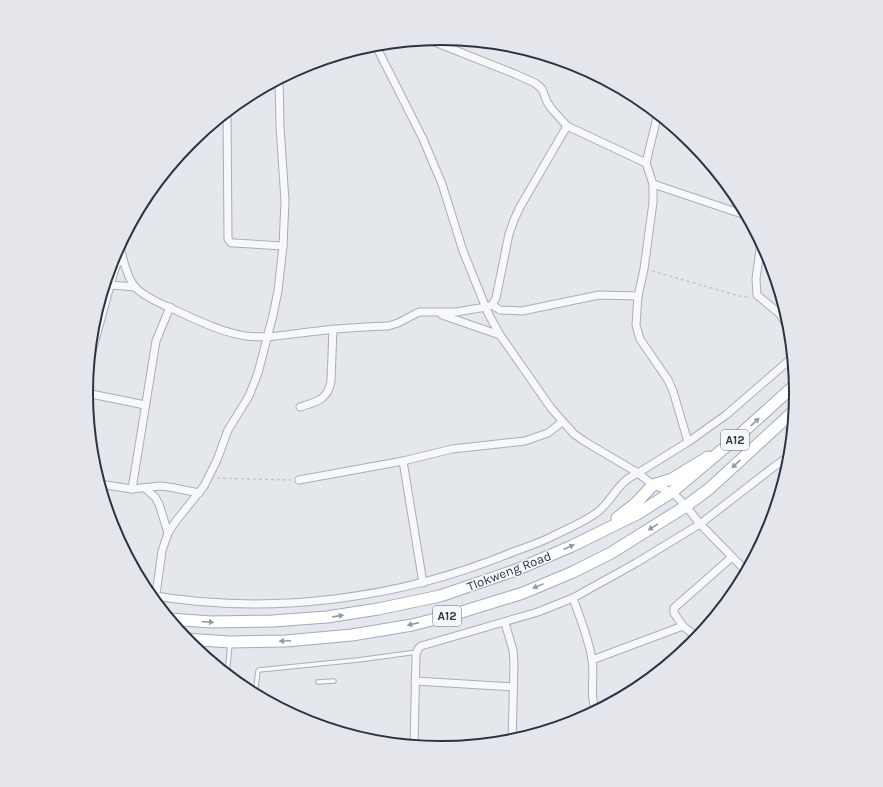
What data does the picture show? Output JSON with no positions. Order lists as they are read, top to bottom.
{
  "streets": {
    "main road": ["A12", "Tlokweng Road"]
  }
}
